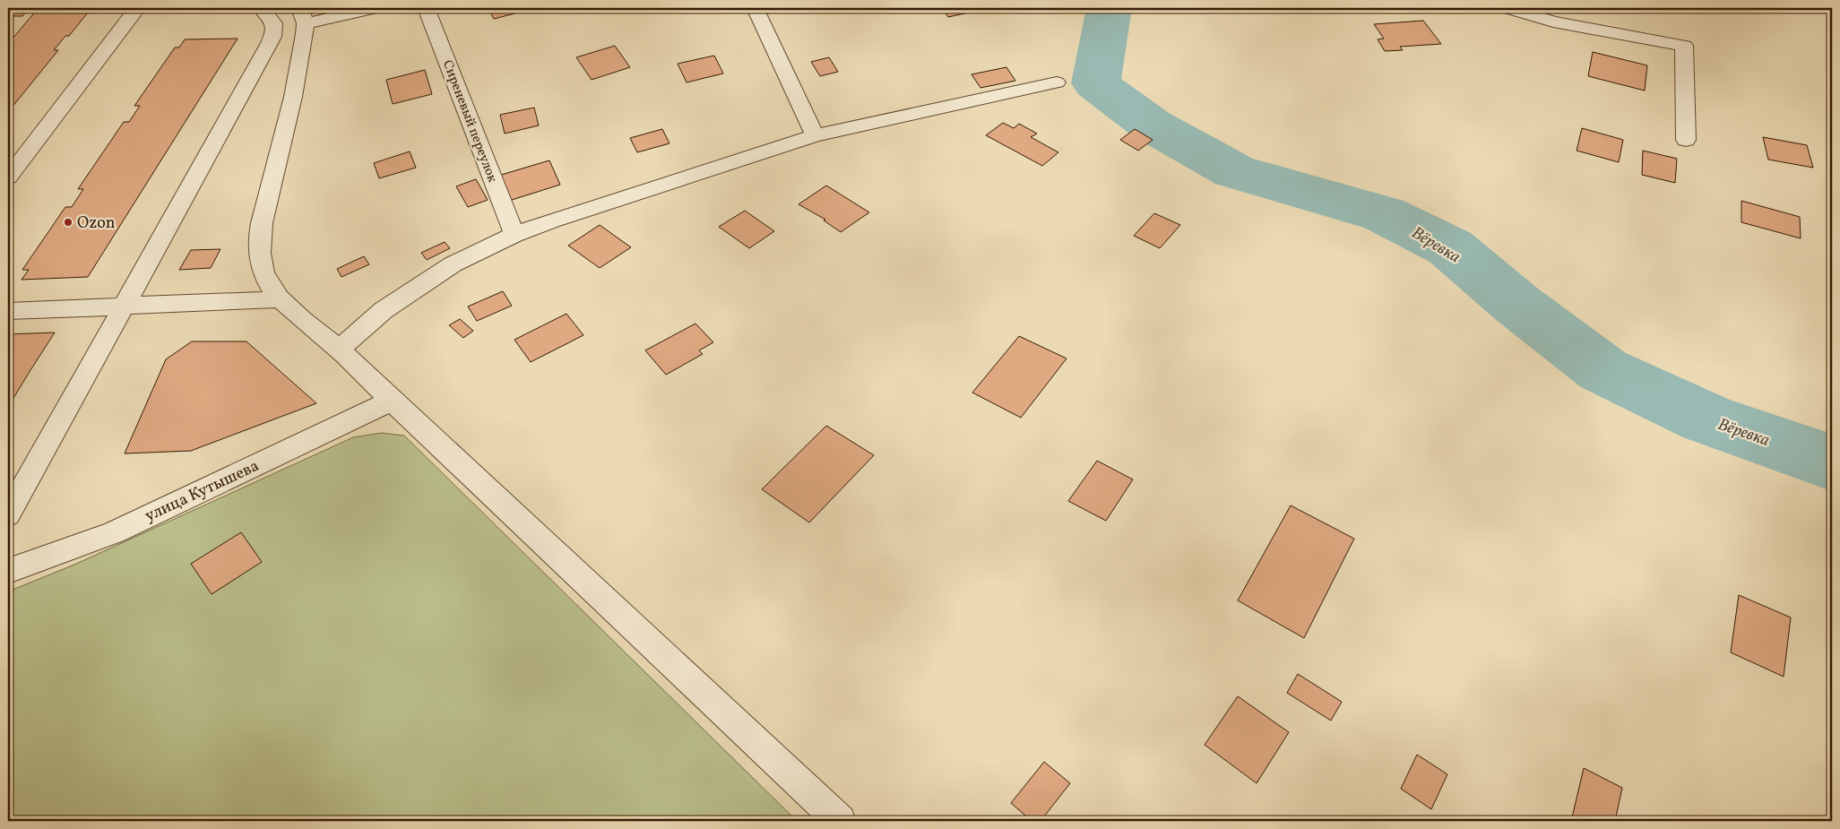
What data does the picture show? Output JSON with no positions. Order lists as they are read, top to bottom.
{
  "streets": {
    "street": ["Сиреневый переулок", "улица Кутышева"]
  },
  "water": ["Вёревка"],
  "places": ["Ozon"]
}
